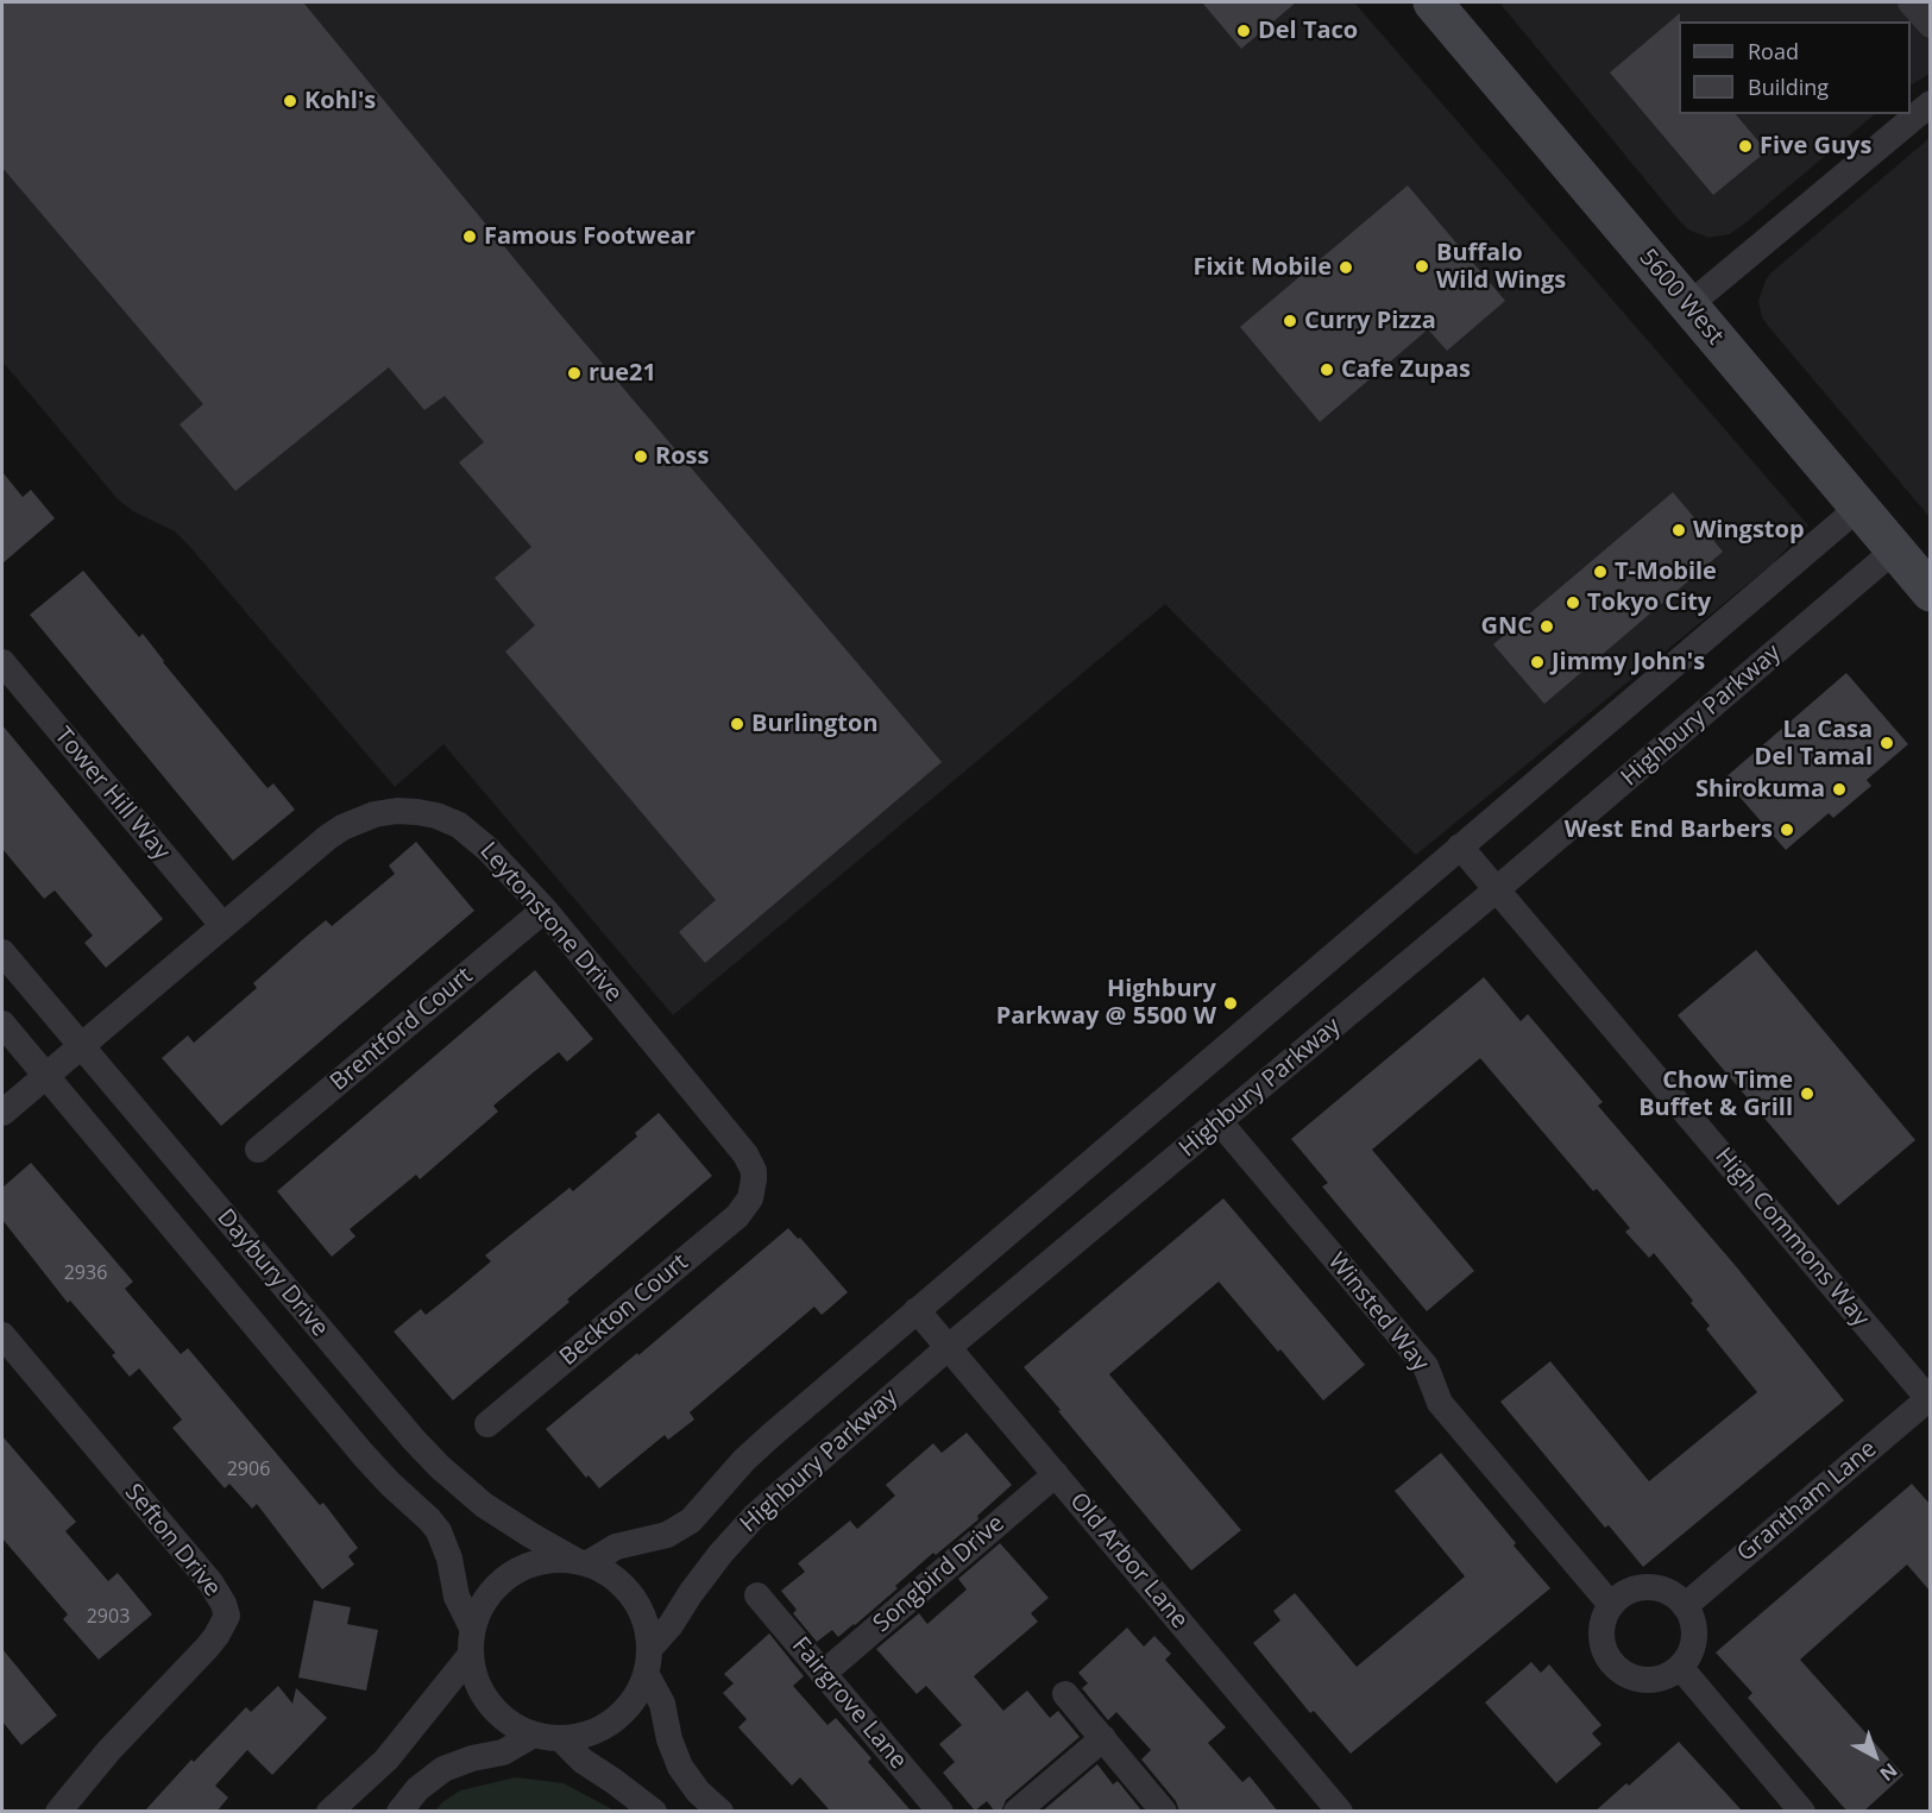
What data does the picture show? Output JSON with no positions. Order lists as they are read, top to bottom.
{
  "streets": {
    "main road": ["5600 West"],
    "street": [
      "Highbury Parkway",
      "Tower Hill Way",
      "Leytonstone Drive",
      "Brentford Court",
      "High Commons Way",
      "Daybury Drive",
      "Beckton Court",
      "Winsted Way",
      "Grantham Lane",
      "Sefton Drive",
      "Old Arbor Lane",
      "Songbird Drive",
      "Fairgrove Lane"
    ]
  },
  "crossings": [
    ["5600 West", "Highbury Parkway"],
    ["Highbury Parkway", "High Commons Way"],
    ["Highbury Parkway", "Daybury Drive"],
    ["Highbury Parkway", "Winsted Way"],
    ["Highbury Parkway", "Old Arbor Lane"],
    ["Tower Hill Way", "Leytonstone Drive"],
    ["Leytonstone Drive", "Brentford Court"],
    ["Leytonstone Drive", "Daybury Drive"],
    ["Leytonstone Drive", "Beckton Court"],
    ["High Commons Way", "Grantham Lane"],
    ["Winsted Way", "Grantham Lane"],
    ["Old Arbor Lane", "Songbird Drive"],
    ["Songbird Drive", "Fairgrove Lane"]
  ],
  "places": [
    "Del Taco",
    "Kohl's",
    "Five Guys",
    "Famous Footwear",
    "Buffalo Wild Wings",
    "Fixit Mobile",
    "Curry Pizza",
    "Cafe Zupas",
    "rue21",
    "Ross",
    "Wingstop",
    "T-Mobile",
    "Tokyo City",
    "GNC",
    "Jimmy John's",
    "Burlington",
    "La Casa Del Tamal",
    "Shirokuma",
    "West End Barbers",
    "Highbury Parkway @ 5500 W",
    "Chow Time Buffet & Grill"
  ],
  "house_numbers": ["2936", "2906", "2903"],
  "legend": ["Road", "Building"],
  "north": "bottom right"
}
